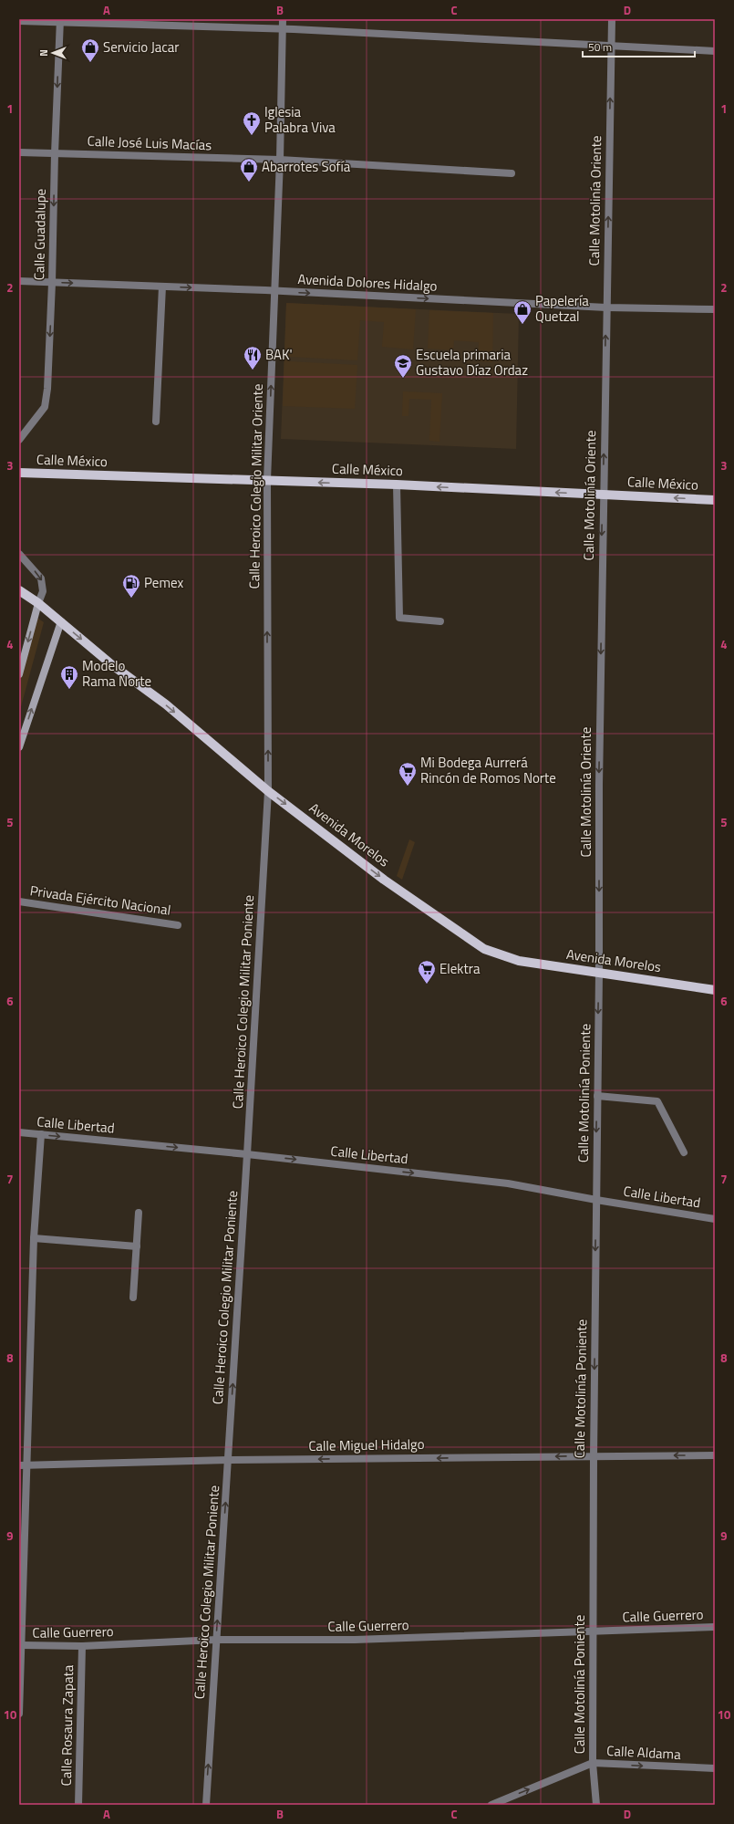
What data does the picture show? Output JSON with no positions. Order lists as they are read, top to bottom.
{
  "streets": {
    "main road": ["Calle México", "Avenida Morelos"],
    "street": [
      "Calle José Luis Macías",
      "Calle Motolinía Oriente",
      "Calle Guadalupe",
      "Avenida Dolores Hidalgo",
      "Calle Heroico Colegio Militar Oriente",
      "Privada Ejército Nacional",
      "Calle Heroico Colegio Militar Poniente",
      "Calle Motolinía Poniente",
      "Calle Libertad",
      "Calle Miguel Hidalgo",
      "Calle Guerrero",
      "Calle Rosaura Zapata",
      "Calle Aldama"
    ]
  },
  "crossings": [
    ["Calle José Luis Macías", "Calle Guadalupe"],
    ["Calle José Luis Macías", "Calle Heroico Colegio Militar Oriente"],
    ["Calle Motolinía Oriente", "Avenida Dolores Hidalgo"],
    ["Calle Motolinía Oriente", "Calle México"],
    ["Calle Motolinía Oriente", "Avenida Morelos"],
    ["Calle Motolinía Oriente", "Calle Motolinía Poniente"],
    ["Calle Guadalupe", "Avenida Dolores Hidalgo"],
    ["Avenida Dolores Hidalgo", "Calle Heroico Colegio Militar Oriente"],
    ["Calle México", "Calle Heroico Colegio Militar Oriente"],
    ["Calle Heroico Colegio Militar Oriente", "Avenida Morelos"],
    ["Calle Heroico Colegio Militar Oriente", "Calle Heroico Colegio Militar Poniente"],
    ["Avenida Morelos", "Calle Heroico Colegio Militar Poniente"],
    ["Avenida Morelos", "Calle Motolinía Poniente"],
    ["Calle Heroico Colegio Militar Poniente", "Calle Libertad"],
    ["Calle Heroico Colegio Militar Poniente", "Calle Miguel Hidalgo"],
    ["Calle Heroico Colegio Militar Poniente", "Calle Guerrero"],
    ["Calle Motolinía Poniente", "Calle Libertad"],
    ["Calle Motolinía Poniente", "Calle Miguel Hidalgo"],
    ["Calle Motolinía Poniente", "Calle Guerrero"],
    ["Calle Motolinía Poniente", "Calle Aldama"],
    ["Calle Guerrero", "Calle Rosaura Zapata"]
  ],
  "one_way": [
    "Calle Guadalupe",
    "Avenida Dolores Hidalgo",
    "Calle México",
    "Calle Heroico Colegio Militar Oriente",
    "Avenida Morelos",
    "Calle Heroico Colegio Militar Poniente",
    "Calle Motolinía Poniente",
    "Calle Libertad",
    "Calle Miguel Hidalgo",
    "Calle Aldama"
  ],
  "places": {
    "shop": ["Servicio Jacar", "Abarrotes Sofía", "Papelería Quetzal"],
    "church": ["Iglesia Palabra Viva"],
    "restaurant": ["BAK'"],
    "school or university": ["Escuela primaria Gustavo Díaz Ordaz"],
    "fuel station": ["Pemex"],
    "building": ["Modelo Rama Norte"],
    "supermarket": ["Mi Bodega Aurrerá Rincón de Romos Norte", "Elektra"]
  },
  "scale_bar": "50 m",
  "north": "left",
  "grid": {
    "columns": [
      "A",
      "B",
      "C",
      "D"
    ],
    "rows": [
      "1",
      "2",
      "3",
      "4",
      "5",
      "6",
      "7",
      "8",
      "9",
      "10"
    ]
  }
}
